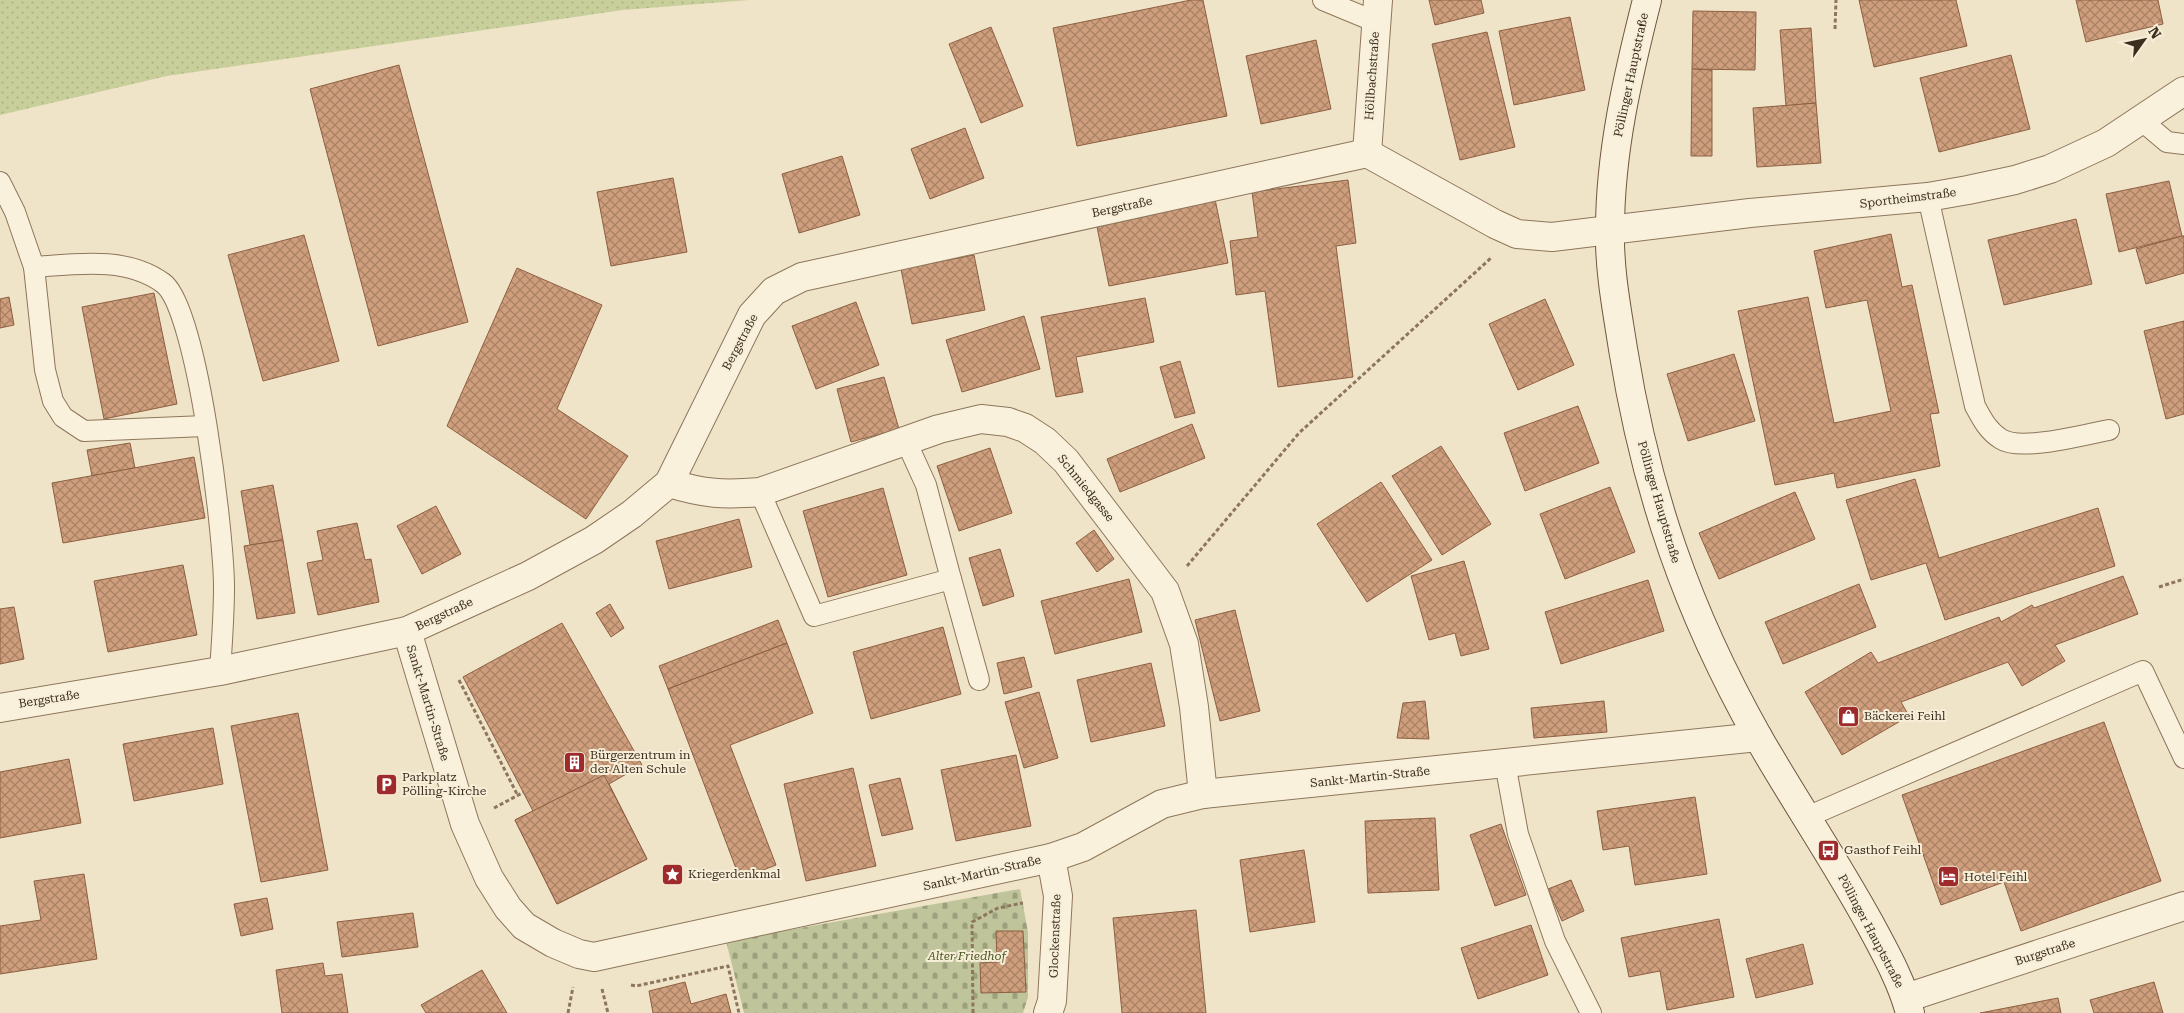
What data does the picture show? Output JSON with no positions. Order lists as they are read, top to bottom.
{
  "streets": {
    "street": [
      "Pöllinger Hauptstraße",
      "Höllbachstraße",
      "Sportheimstraße",
      "Bergstraße",
      "Schmiedgasse",
      "Sankt-Martin-Straße",
      "Glockenstraße",
      "Burgstraße"
    ]
  },
  "crossings": [
    ["Pöllinger Hauptstraße", "Sportheimstraße"],
    ["Pöllinger Hauptstraße", "Sankt-Martin-Straße"],
    ["Pöllinger Hauptstraße", "Burgstraße"],
    ["Höllbachstraße", "Bergstraße"],
    ["Bergstraße", "Schmiedgasse"],
    ["Bergstraße", "Sankt-Martin-Straße"],
    ["Schmiedgasse", "Sankt-Martin-Straße"],
    ["Sankt-Martin-Straße", "Glockenstraße"]
  ],
  "parks": ["Alter Friedhof"],
  "places": {
    "shop": ["Bäckerei Feihl"],
    "building": ["Bürgerzentrum in der Alten Schule"],
    "parking": ["Parkplatz Pölling-Kirche"],
    "bus stop": ["Gasthof Feihl"],
    "place": ["Kriegerdenkmal"],
    "hotel": ["Hotel Feihl"]
  },
  "north": "top right"
}
